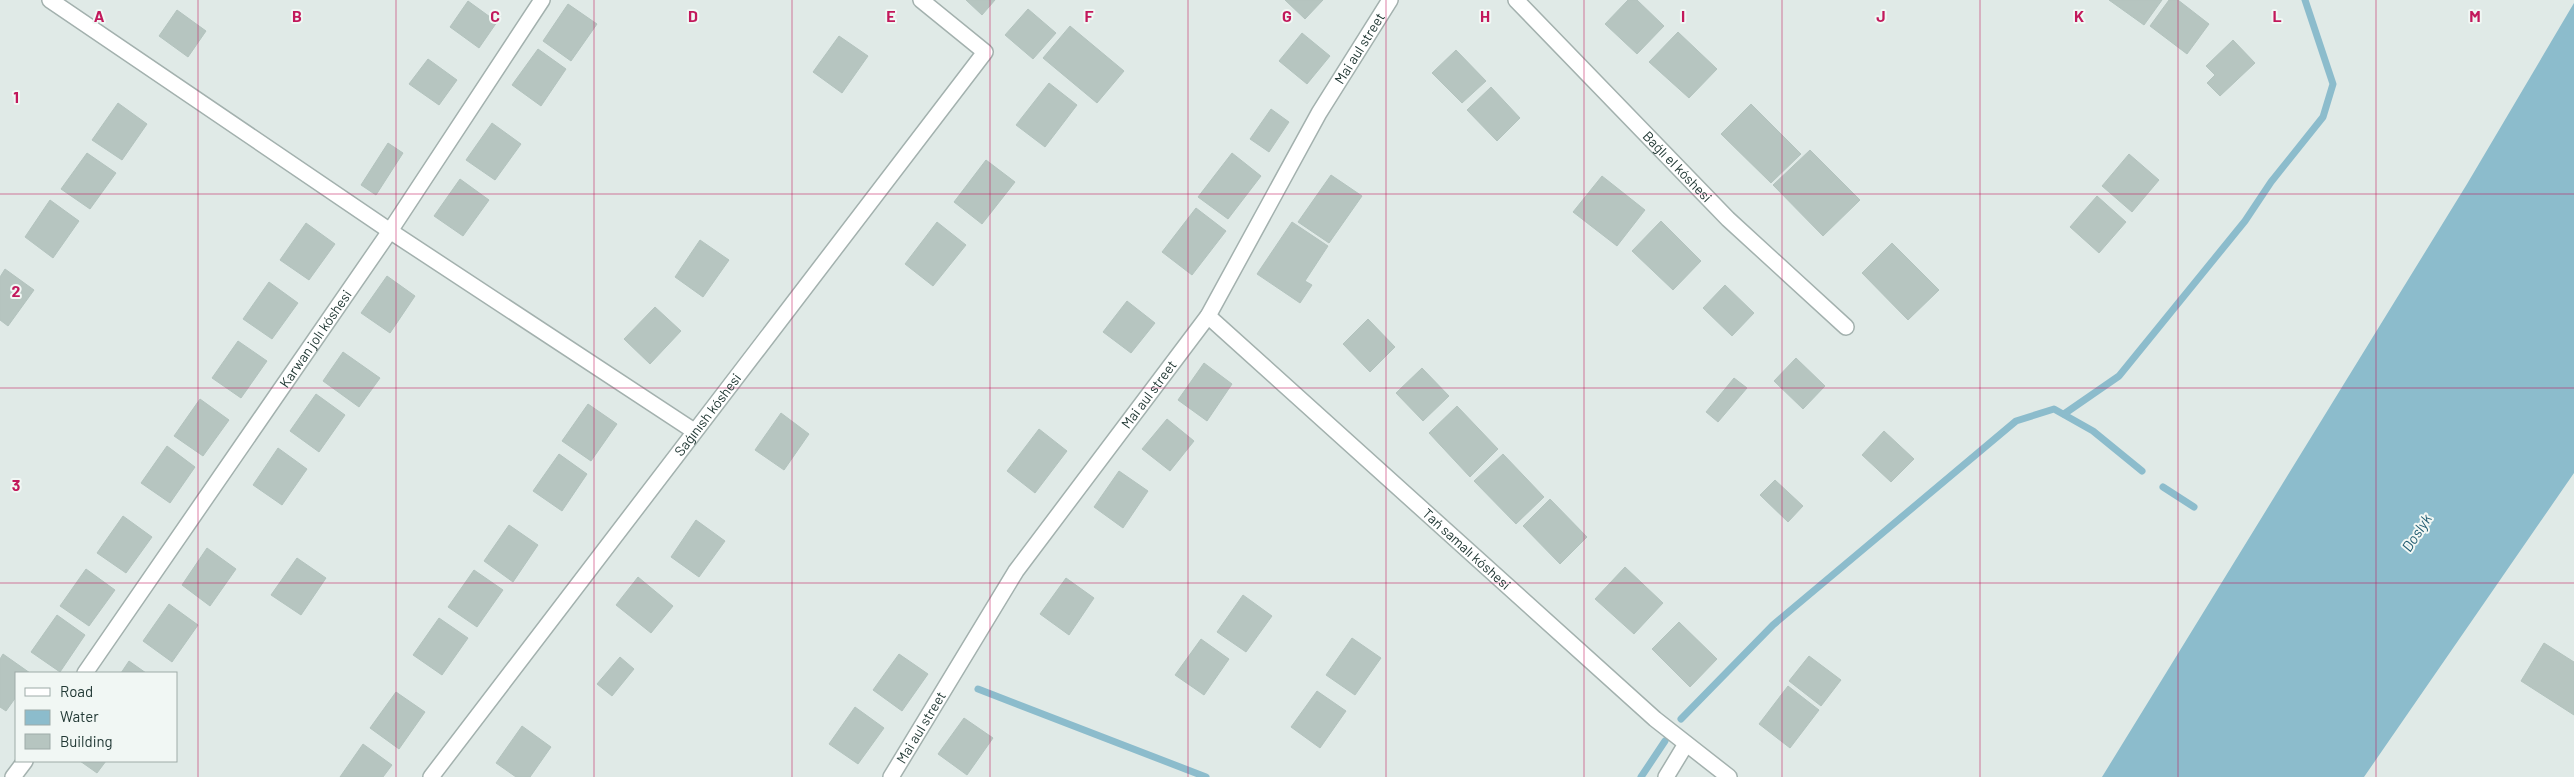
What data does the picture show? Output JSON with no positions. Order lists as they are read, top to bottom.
{
  "streets": {
    "street": [
      "Mai aul street",
      "Baǵlı el kóshesi",
      "Karwan jolı kóshesi",
      "Saǵınısh kóshesi",
      "Tań samalı kóshesi"
    ]
  },
  "crossings": [
    ["Mai aul street", "Tań samalı kóshesi"]
  ],
  "water": ["Doslyk"],
  "legend": ["Road", "Water", "Building"],
  "grid": {
    "columns": [
      "A",
      "B",
      "C",
      "D",
      "E",
      "F",
      "G",
      "H",
      "I",
      "J",
      "K",
      "L",
      "M"
    ],
    "rows": ["1", "2", "3"]
  }
}
